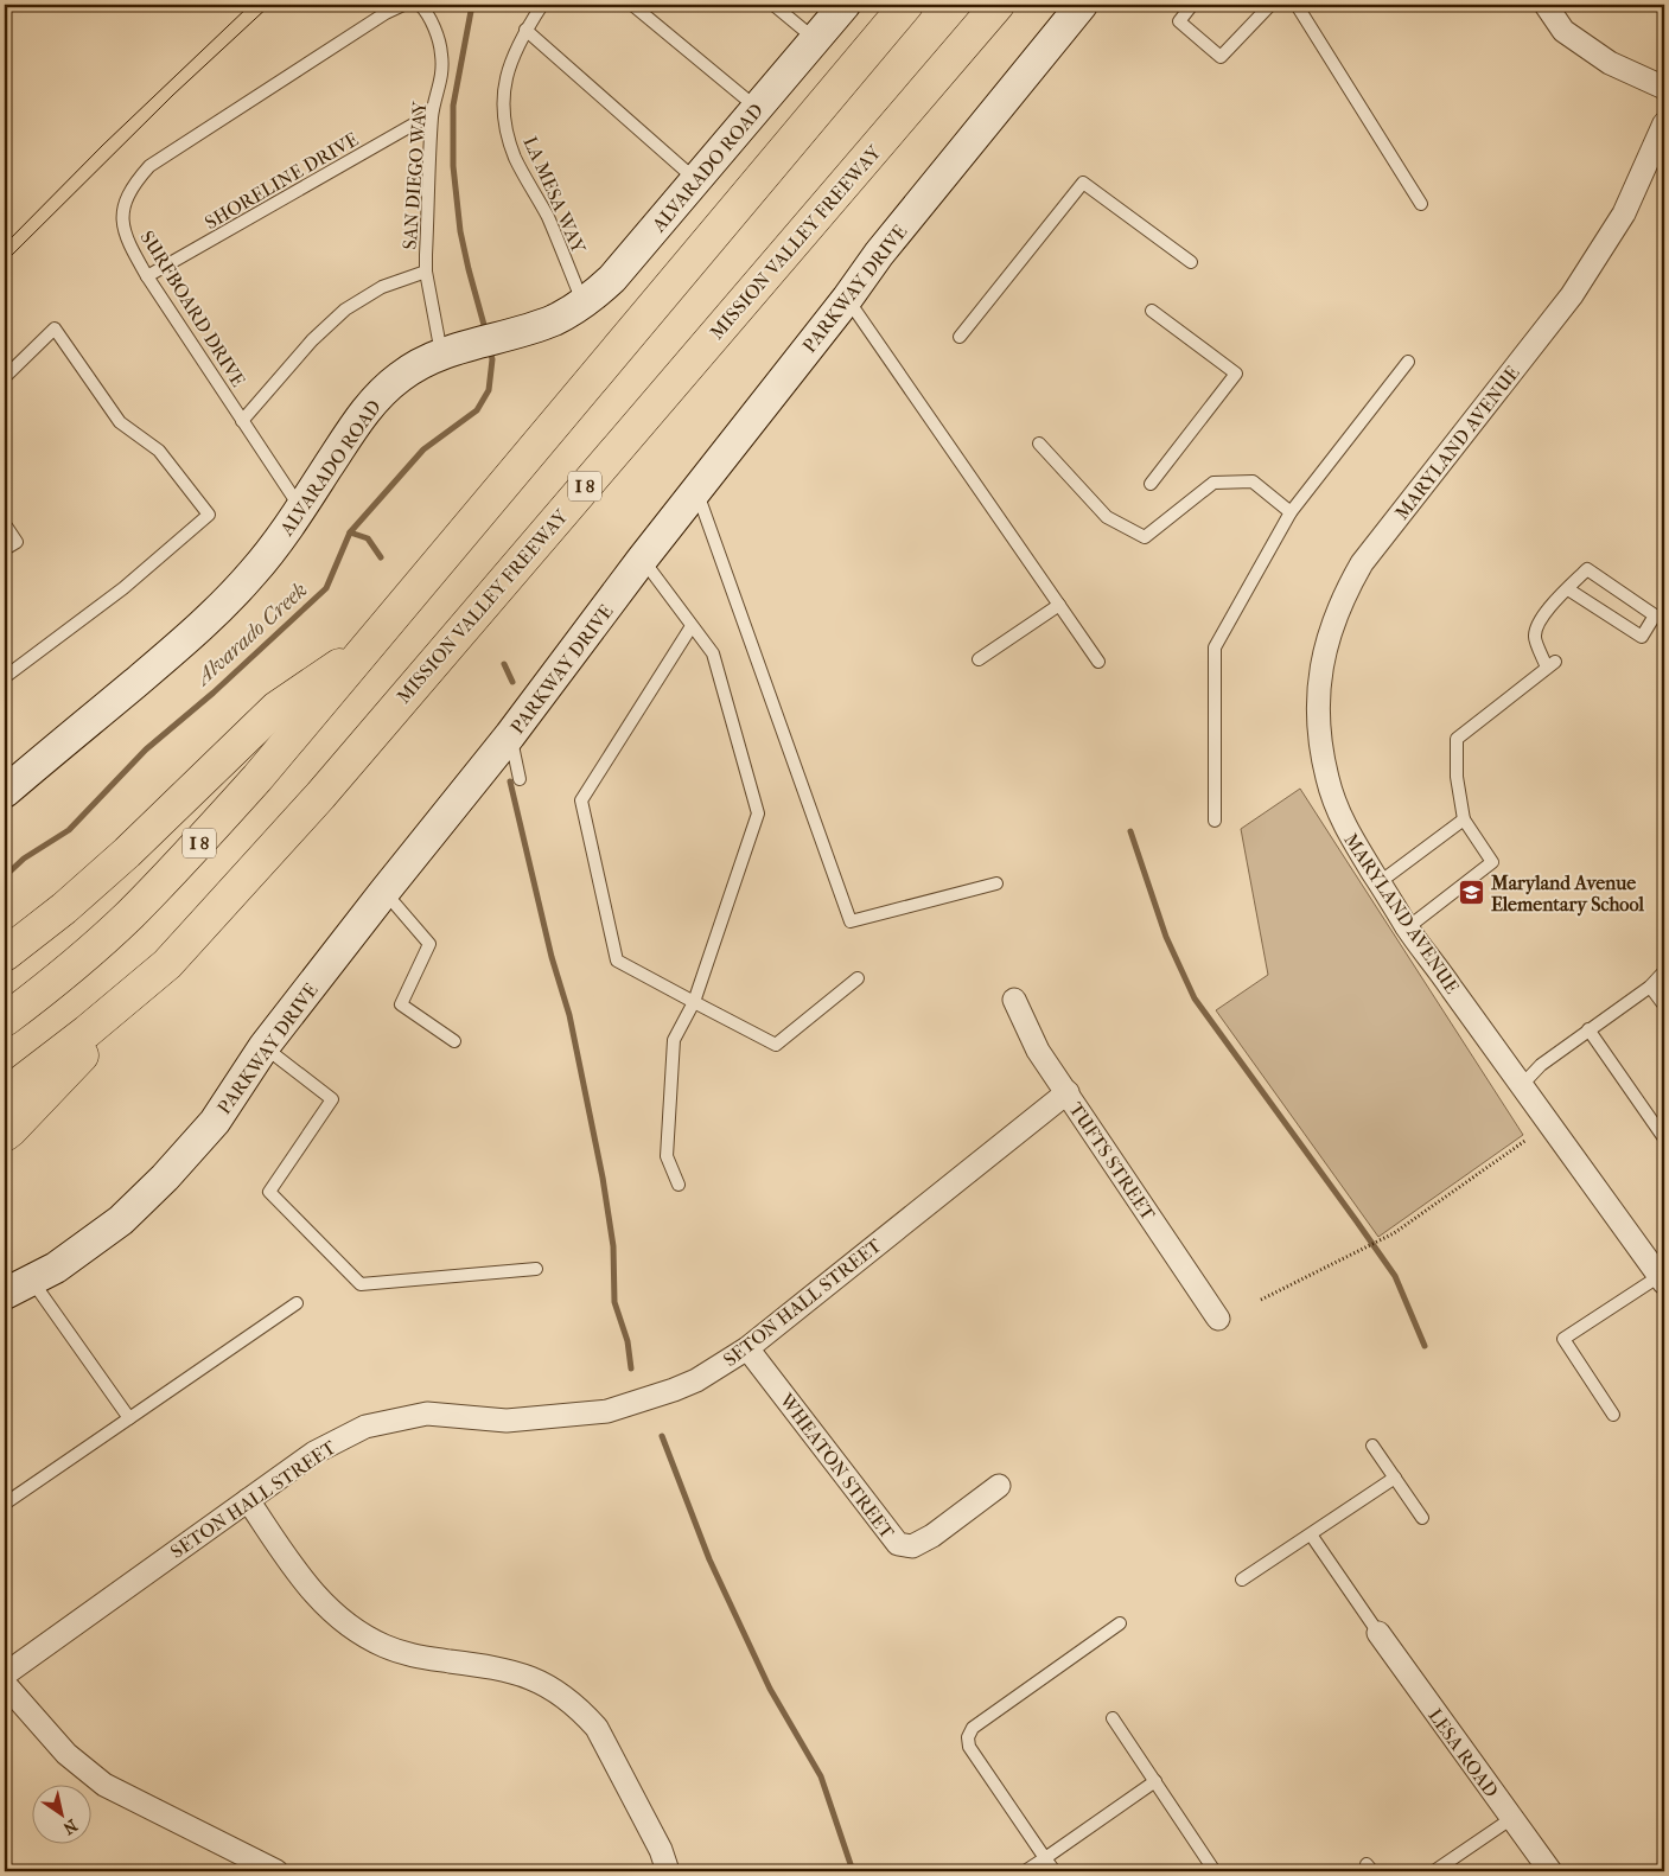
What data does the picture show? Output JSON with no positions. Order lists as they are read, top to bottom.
{
  "streets": {
    "highway": ["MISSION VALLEY FREEWAY", "I 8"],
    "street": [
      "ALVARADO ROAD",
      "PARKWAY DRIVE",
      "MARYLAND AVENUE",
      "TUFTS STREET",
      "SETON HALL STREET",
      "WHEATON STREET",
      "LESA ROAD"
    ],
    "lane": [
      "SAN DIEGO WAY",
      "SHORELINE DRIVE",
      "LA MESA WAY",
      "SURFBOARD DRIVE"
    ]
  },
  "crossings": [
    ["ALVARADO ROAD", "SAN DIEGO WAY"],
    ["ALVARADO ROAD", "LA MESA WAY"],
    ["ALVARADO ROAD", "SURFBOARD DRIVE"],
    ["SAN DIEGO WAY", "SHORELINE DRIVE"],
    ["SHORELINE DRIVE", "SURFBOARD DRIVE"],
    ["TUFTS STREET", "SETON HALL STREET"],
    ["SETON HALL STREET", "WHEATON STREET"]
  ],
  "water": ["Alvarado Creek"],
  "places": {
    "school or university": ["Maryland Avenue Elementary School"]
  },
  "north": "bottom right"
}
